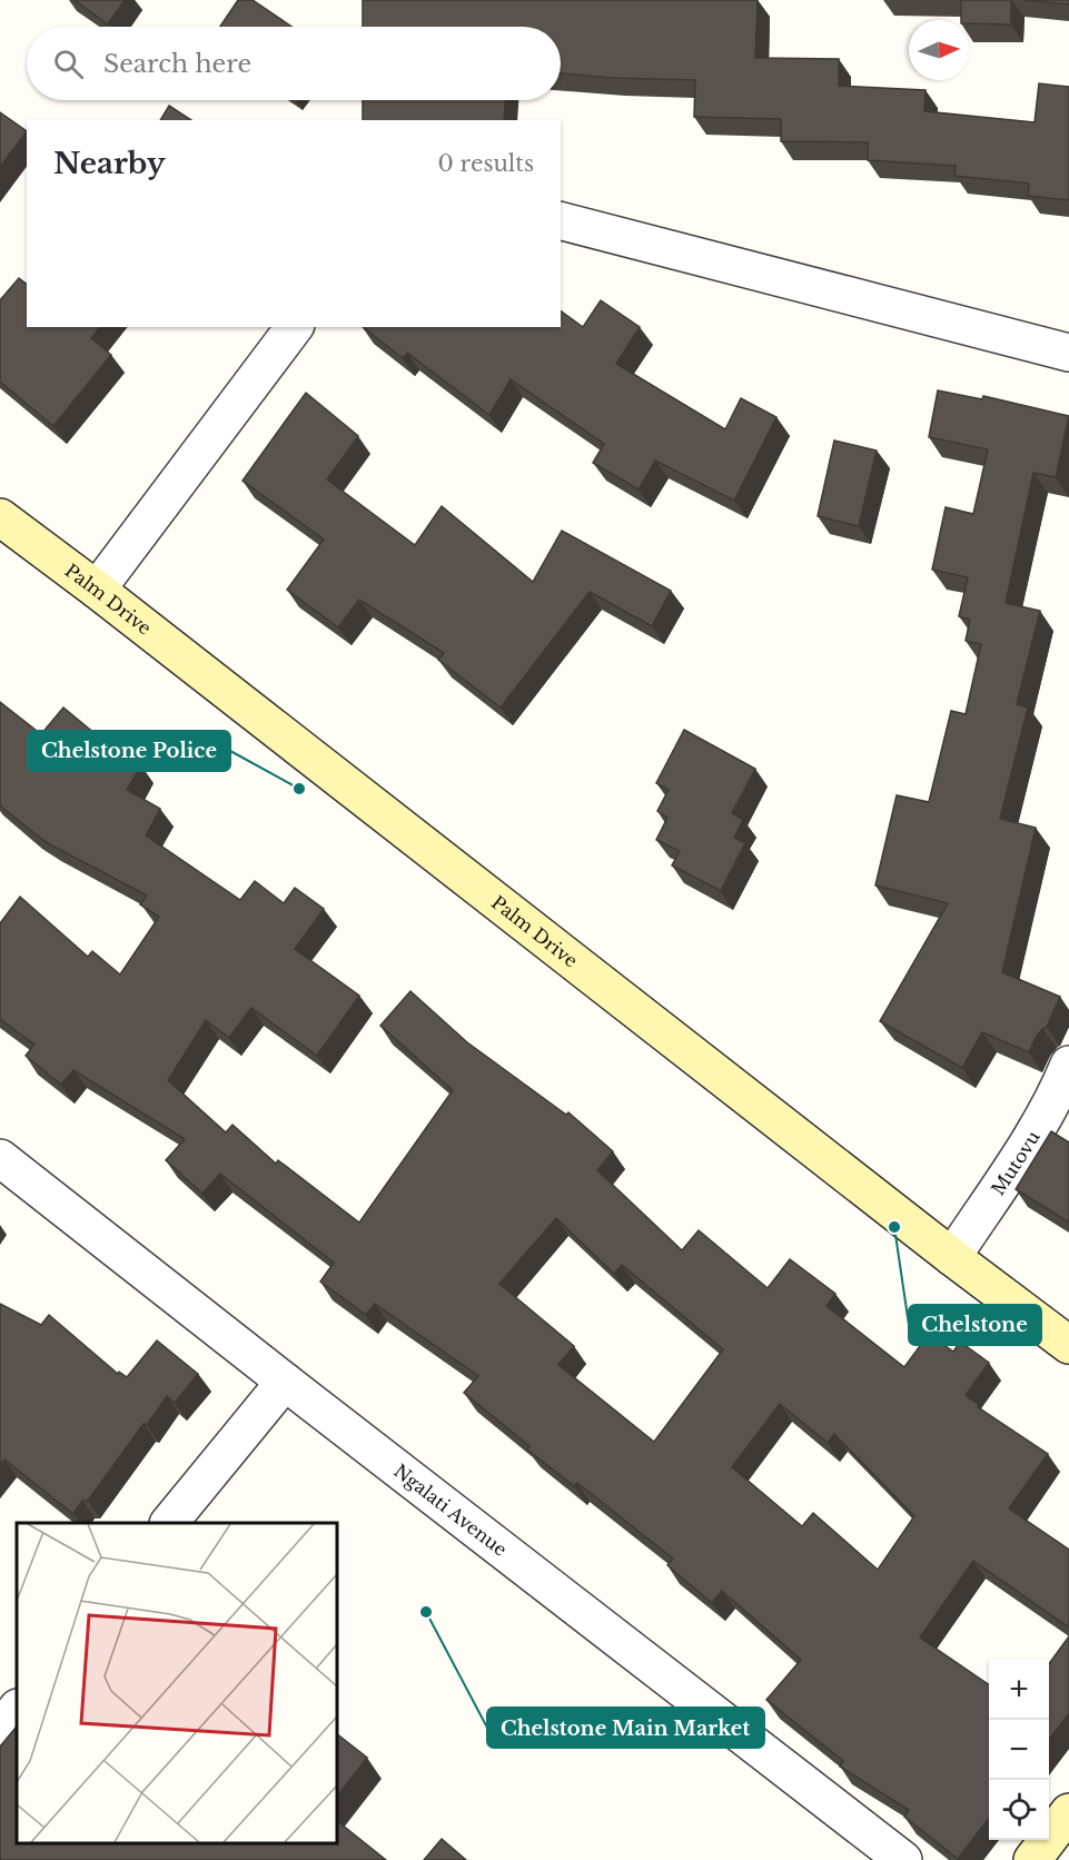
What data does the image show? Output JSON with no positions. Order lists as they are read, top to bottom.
{
  "streets": {
    "street": ["Palm Drive", "Mutovu", "Ngalati Avenue"]
  },
  "crossings": [
    ["Palm Drive", "Mutovu"]
  ],
  "places": ["Chelstone Police", "Chelstone", "Chelstone Main Market"],
  "north": "right",
  "page": {
    "search": "Search here",
    "heading": ["Nearby", "0 results"],
    "map_buttons": ["+", "−"]
  }
}
